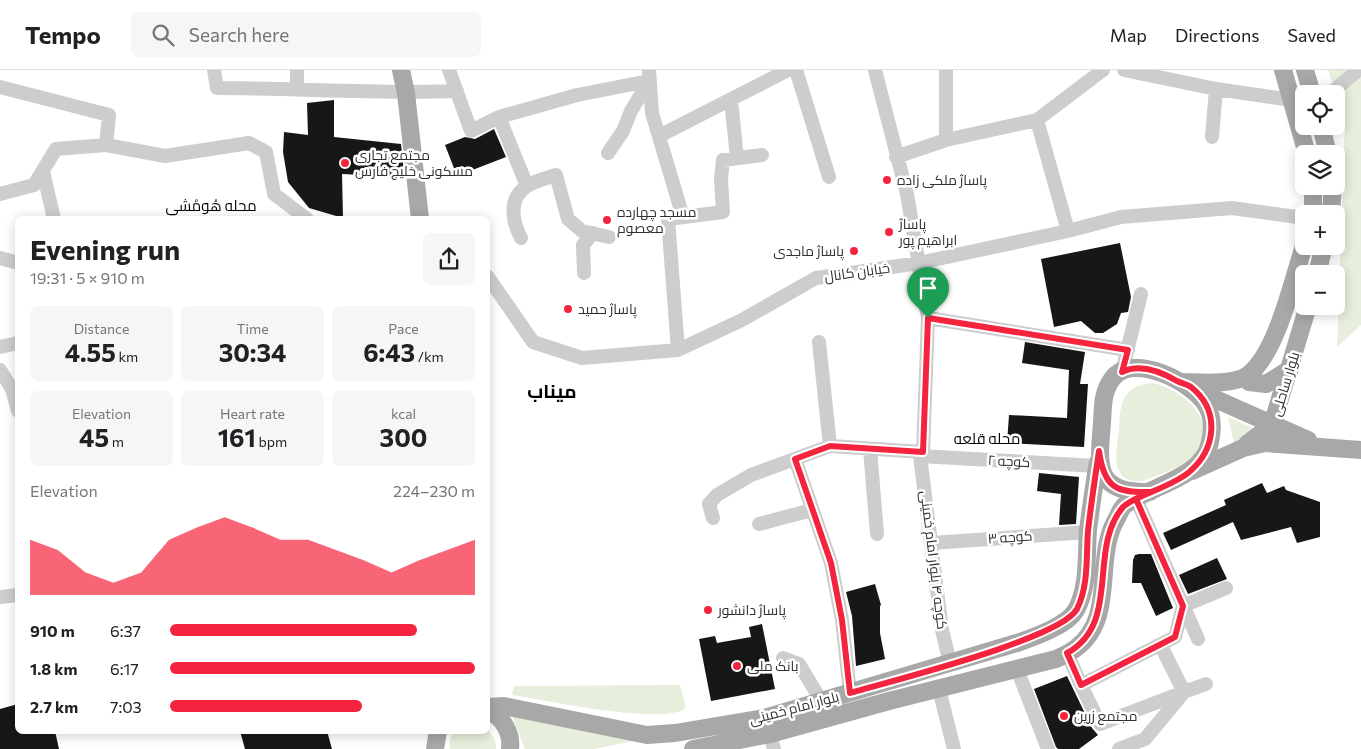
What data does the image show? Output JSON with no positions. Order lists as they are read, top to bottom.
{
  "streets": {
    "main road": ["بلوار ساحلی", "بلوار امام خمینی"],
    "street": [
      "خیابان کانال",
      "کوچه ۲",
      "کوچه ۳",
      "کوچه ۴ بلوار امام خمینی"
    ]
  },
  "crossings": [
    ["خیابان کانال", "کوچه ۴ بلوار امام خمینی"],
    ["کوچه ۲", "کوچه ۴ بلوار امام خمینی"],
    ["کوچه ۲", "بلوار امام خمینی"],
    ["کوچه ۳", "کوچه ۴ بلوار امام خمینی"],
    ["کوچه ۳", "بلوار امام خمینی"],
    ["کوچه ۴ بلوار امام خمینی", "بلوار امام خمینی"]
  ],
  "districts": ["محله هُومُشی", "میناب", "محله قلعه"],
  "places": [
    "مجتمع تجاری مسکونی خلیج فارس",
    "پاساژ ملکی زاده",
    "مسجد چهارده معصوم",
    "پاساژ ابراهیم پور",
    "پاساژ ماجدی",
    "پاساژ حمید",
    "پاساژ دانشور",
    "بانک ملی",
    "مجتمع زرین"
  ],
  "page": {
    "header": "Tempo",
    "search": "Search here",
    "nav": ["Map", "Directions", "Saved"],
    "map_buttons": ["+", "−"],
    "heading": ["Evening run", "19:31 · 5 × 910 m"],
    "stats": [
      ["Distance", "4.55 km"],
      ["Time", "30:34"],
      ["Pace", "6:43 /km"],
      ["Elevation", "45 m"],
      ["Heart rate", "161 bpm"],
      ["kcal", "300"]
    ],
    "chart": ["Elevation", "224–230 m"],
    "list": [
      {
        "name": "910 m",
        "note": "6:37"
      },
      {
        "name": "1.8 km",
        "note": "6:17"
      },
      {
        "name": "2.7 km",
        "note": "7:03"
      }
    ]
  }
}
